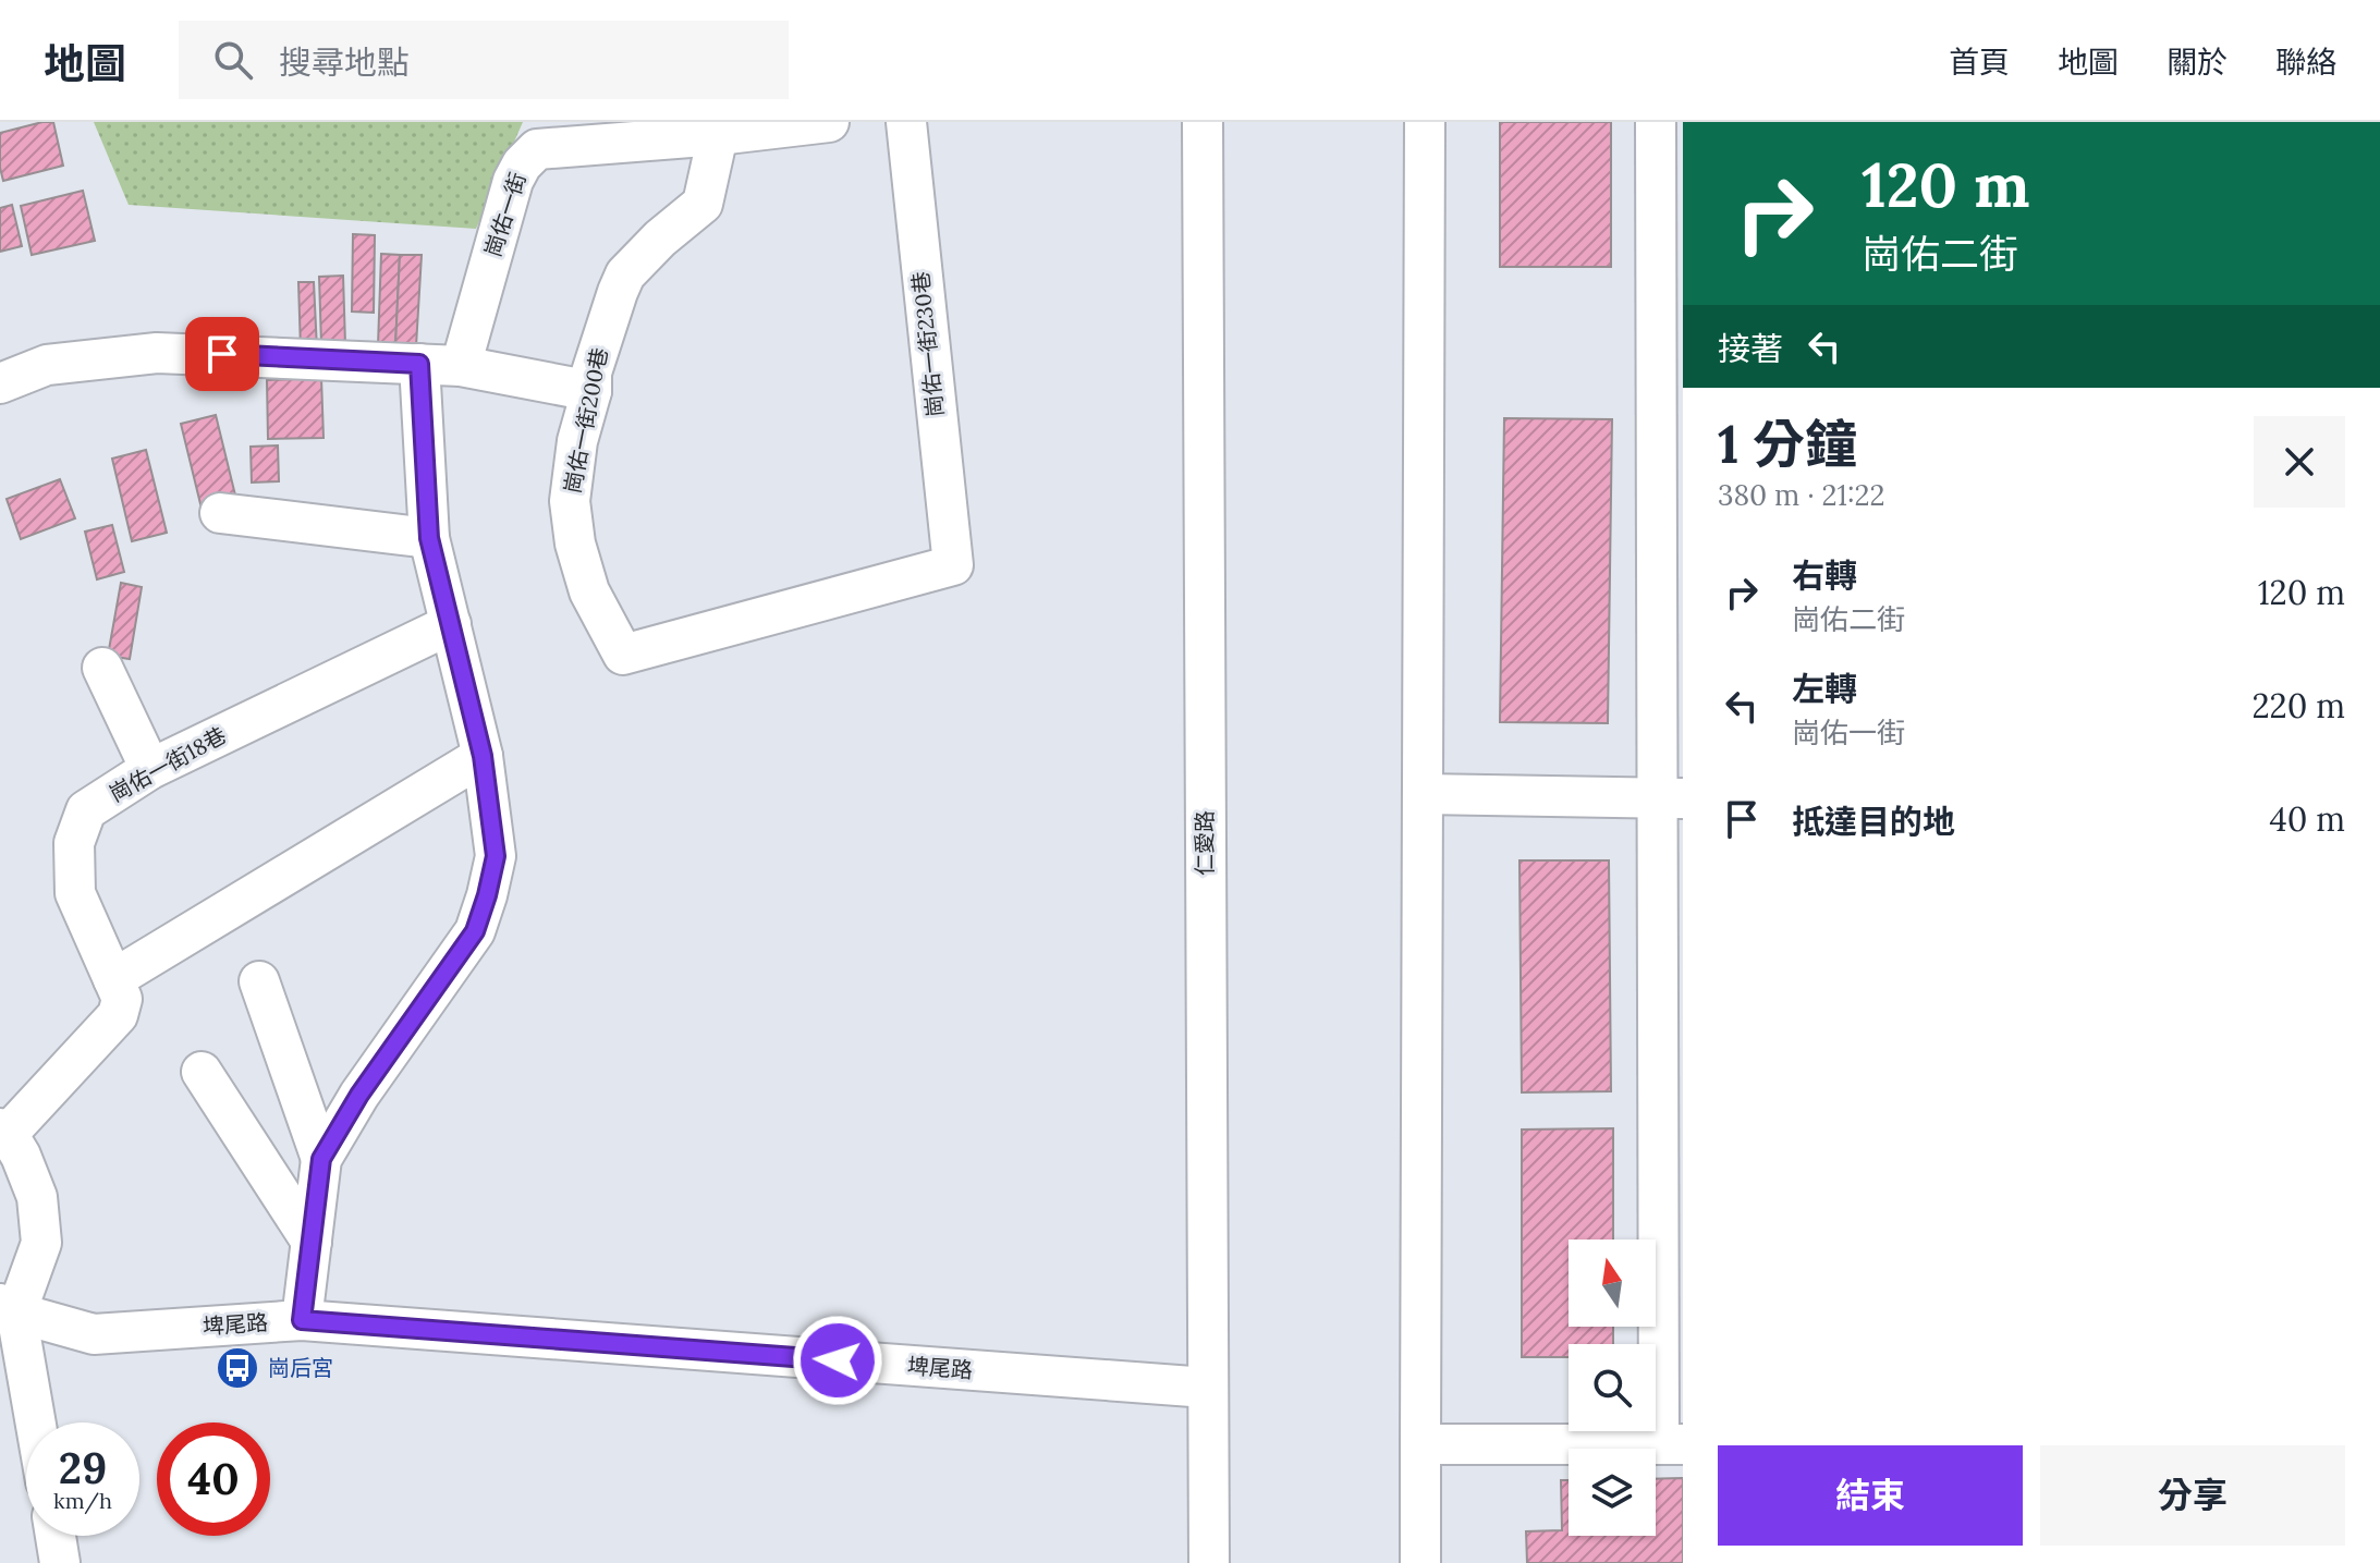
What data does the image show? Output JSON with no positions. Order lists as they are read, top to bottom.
{
  "streets": {
    "street": [
      "崗佑一街",
      "崗佑一街230巷",
      "崗佑一街200巷",
      "崗佑一街18巷",
      "仁愛路",
      "埤尾路"
    ]
  },
  "crossings": [
    ["崗佑一街", "崗佑一街200巷"],
    ["崗佑一街230巷", "崗佑一街200巷"],
    ["仁愛路", "埤尾路"]
  ],
  "places": {
    "bus stop": ["崗后宮"]
  },
  "north": "top",
  "page": {
    "header": "地圖",
    "search": "搜尋地點",
    "nav": [
      "首頁",
      "地圖",
      "關於",
      "聯絡"
    ],
    "turn": ["120 m", "崗佑二街"],
    "then": "接著",
    "heading": ["1 分鐘", "380 m · 21:22"],
    "list": [
      {
        "name": "右轉",
        "note": "崗佑二街",
        "value": "120 m"
      },
      {
        "name": "左轉",
        "note": "崗佑一街",
        "value": "220 m"
      },
      {
        "name": "抵達目的地",
        "value": "40 m"
      }
    ],
    "speed": "29 km/h",
    "limit": "40",
    "buttons": ["結束", "分享"]
  }
}
